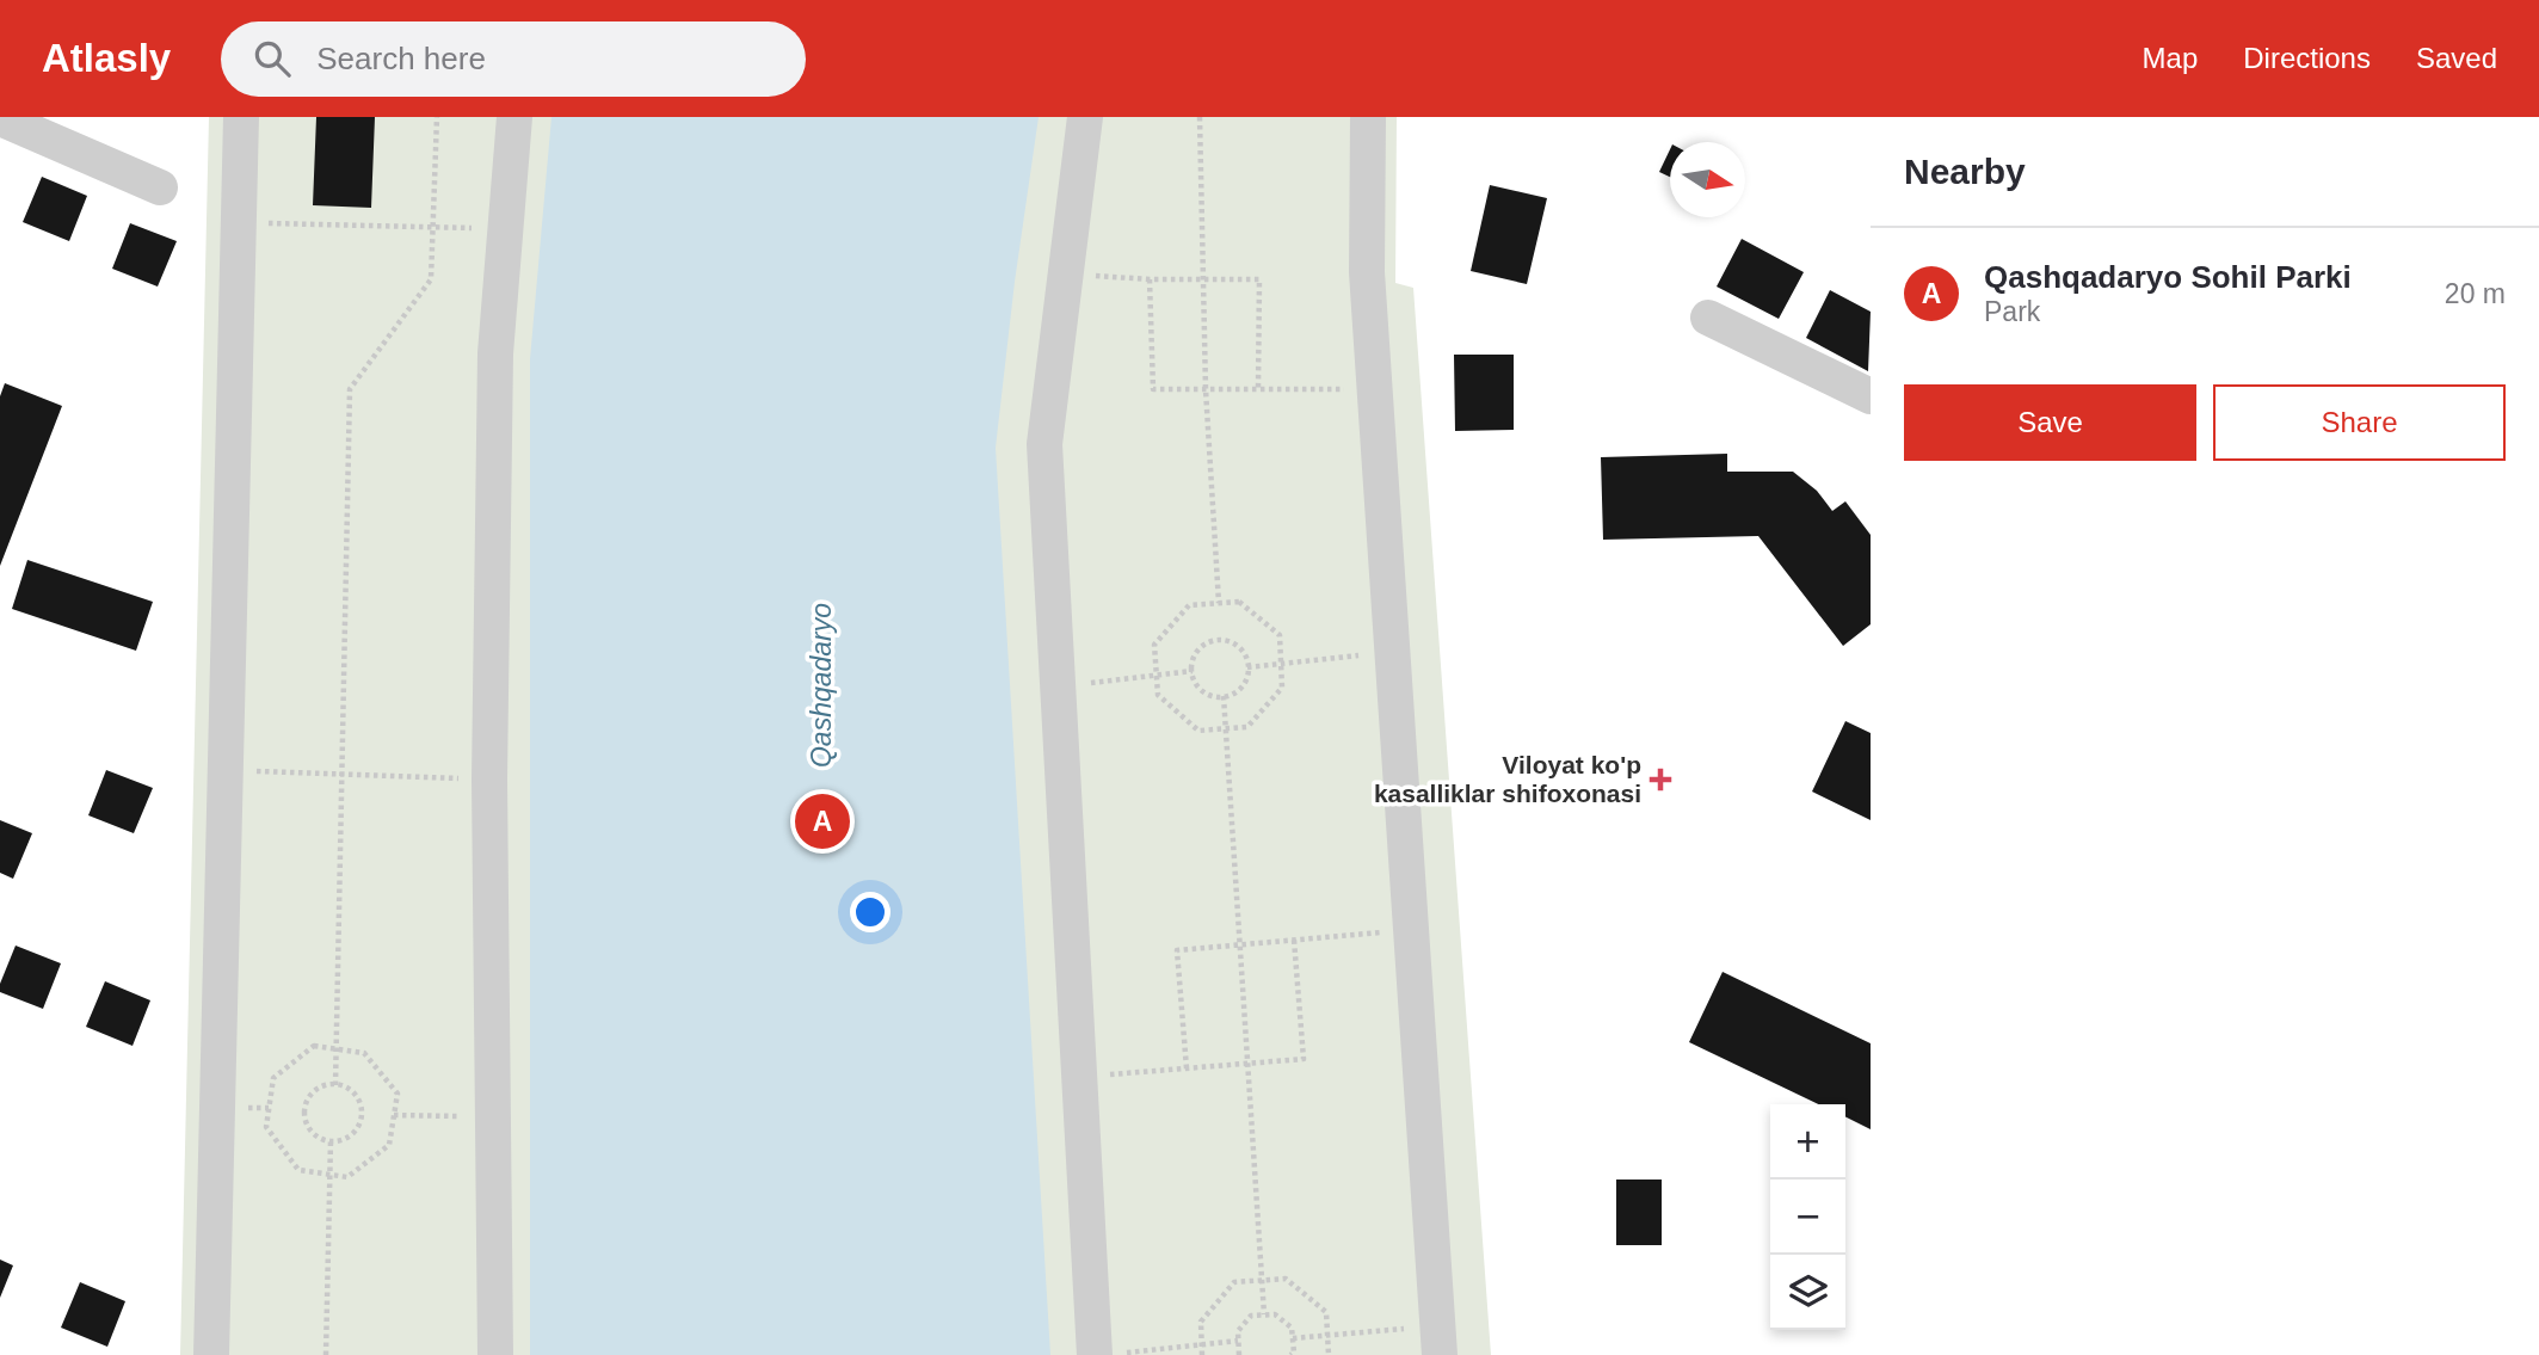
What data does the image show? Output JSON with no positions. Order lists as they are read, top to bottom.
{
  "water": ["Qashqadaryo"],
  "places": {
    "health": ["Viloyat ko'p kasalliklar shifoxonasi"]
  },
  "north": "right",
  "page": {
    "header": "Atlasly",
    "search": "Search here",
    "nav": ["Map", "Directions", "Saved"],
    "heading": "Nearby",
    "list": [
      {
        "mark": "A",
        "name": "Qashqadaryo Sohil Parki",
        "note": "Park",
        "value": "20 m"
      }
    ],
    "buttons": ["Save", "Share"],
    "pins": "A",
    "map_buttons": ["+", "−"]
  }
}
